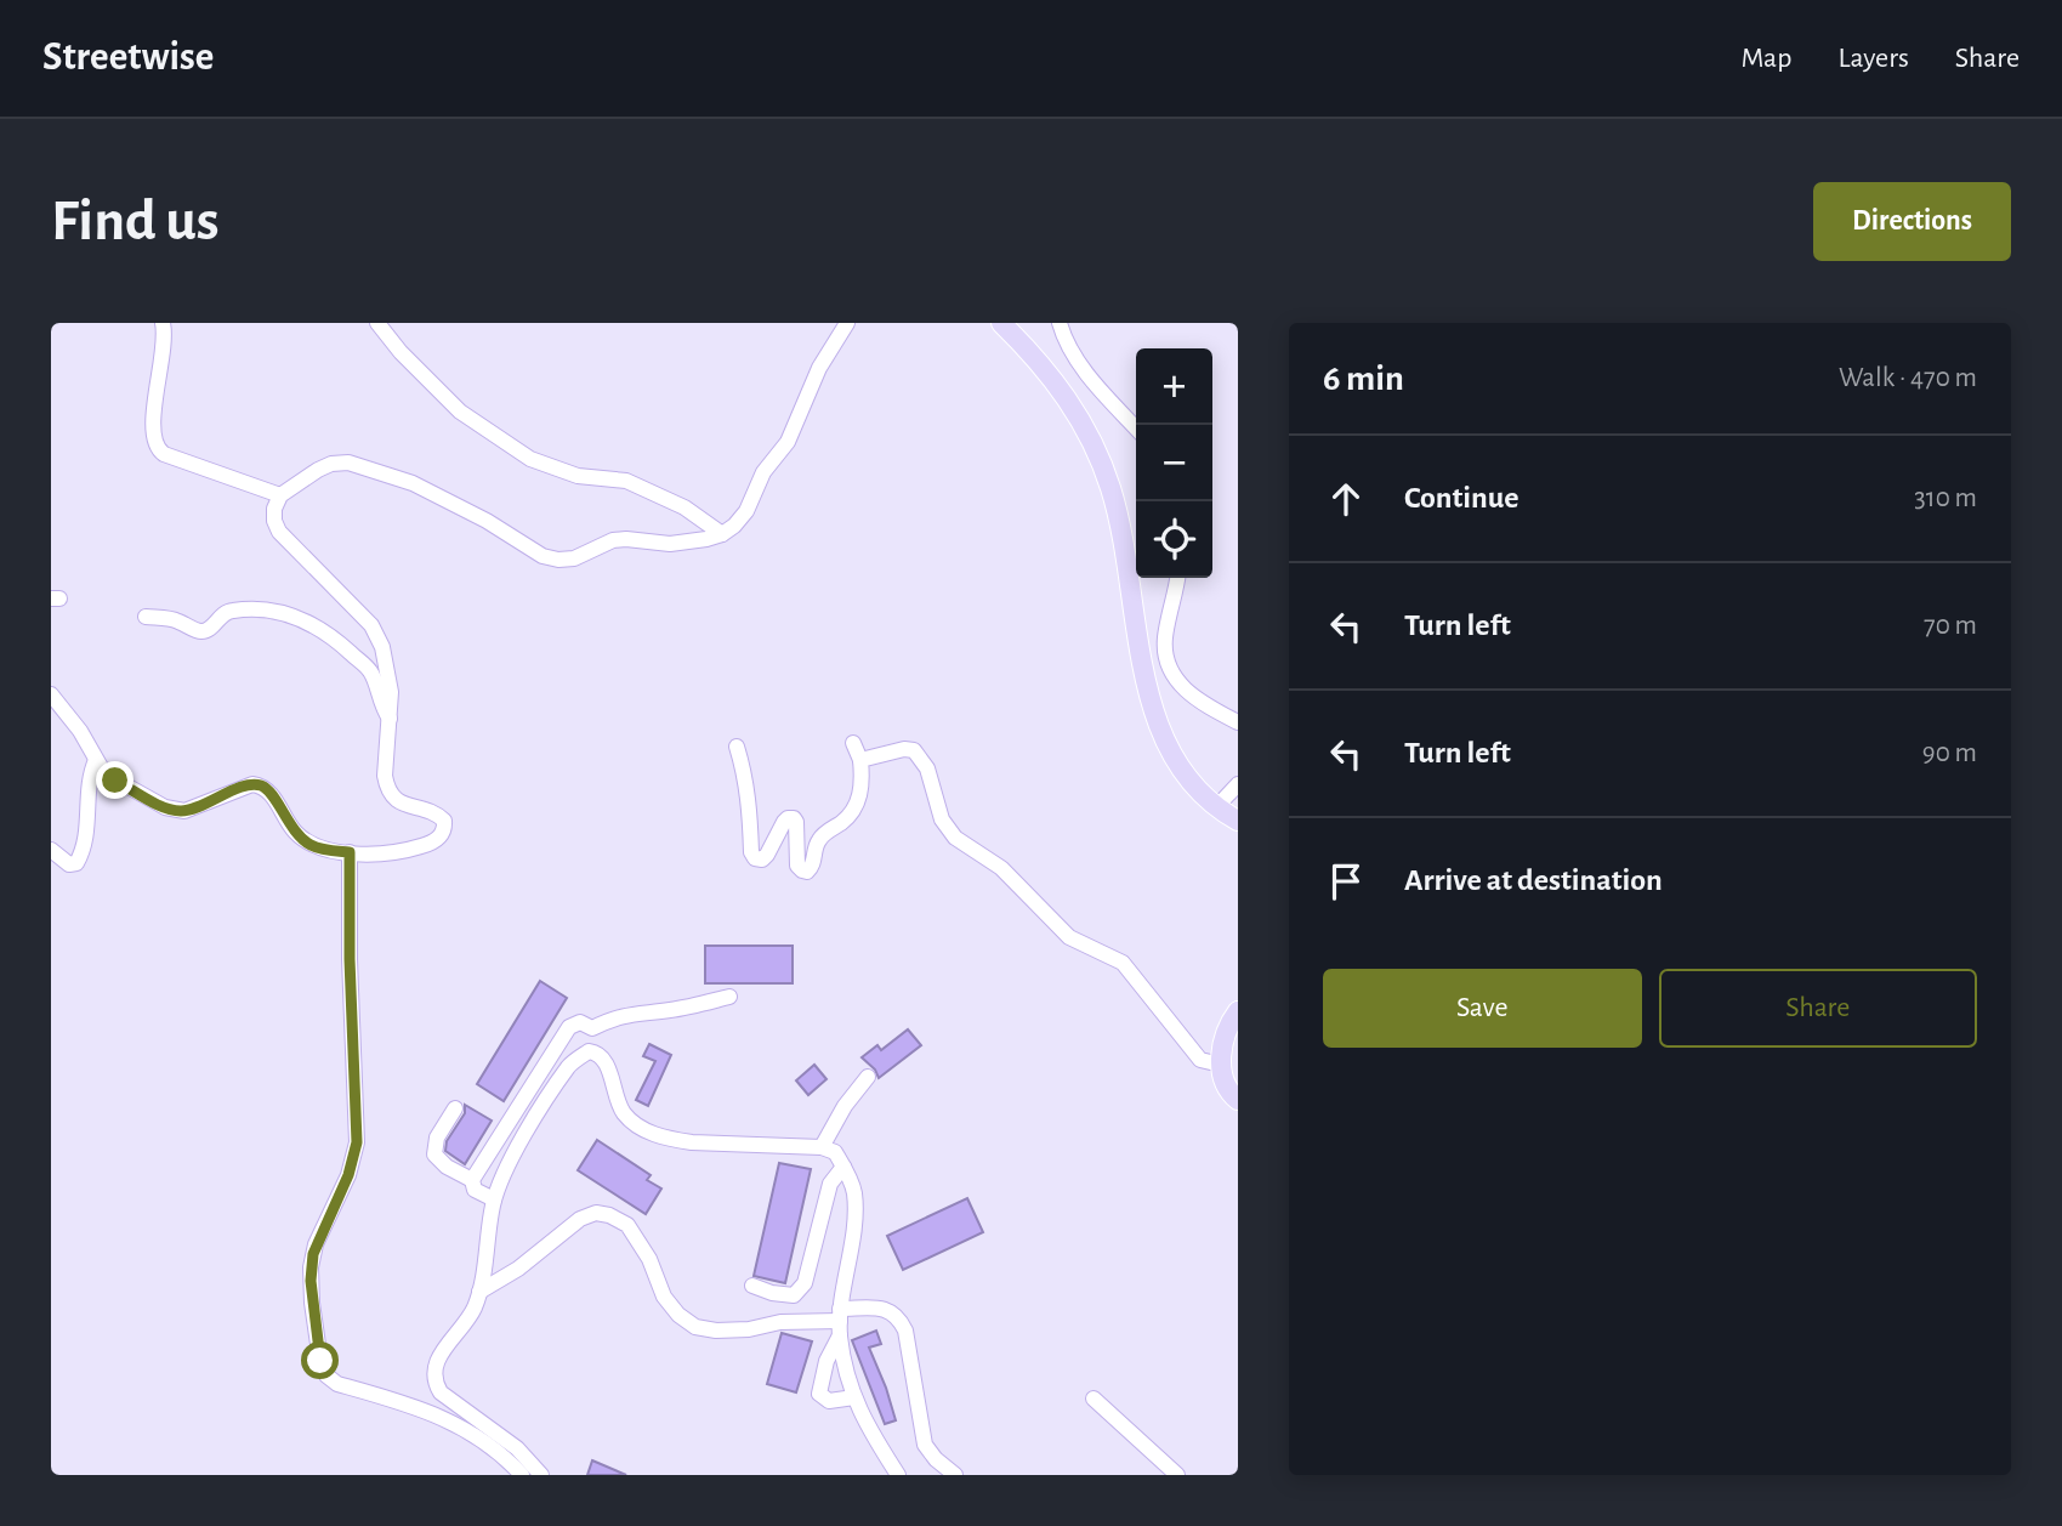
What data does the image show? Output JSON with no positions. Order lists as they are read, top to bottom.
{
  "page": {
    "header": "Streetwise",
    "nav": ["Map", "Layers", "Share"],
    "buttons": [
      "Directions",
      ["Save", "Share"]
    ],
    "title": "Find us",
    "heading": ["6 min", "Walk · 470 m"],
    "map_buttons": ["+", "−"],
    "list": [
      ["Continue", "310 m"],
      ["Turn left", "70 m"],
      ["Turn left", "90 m"],
      "Arrive at destination"
    ]
  }
}
